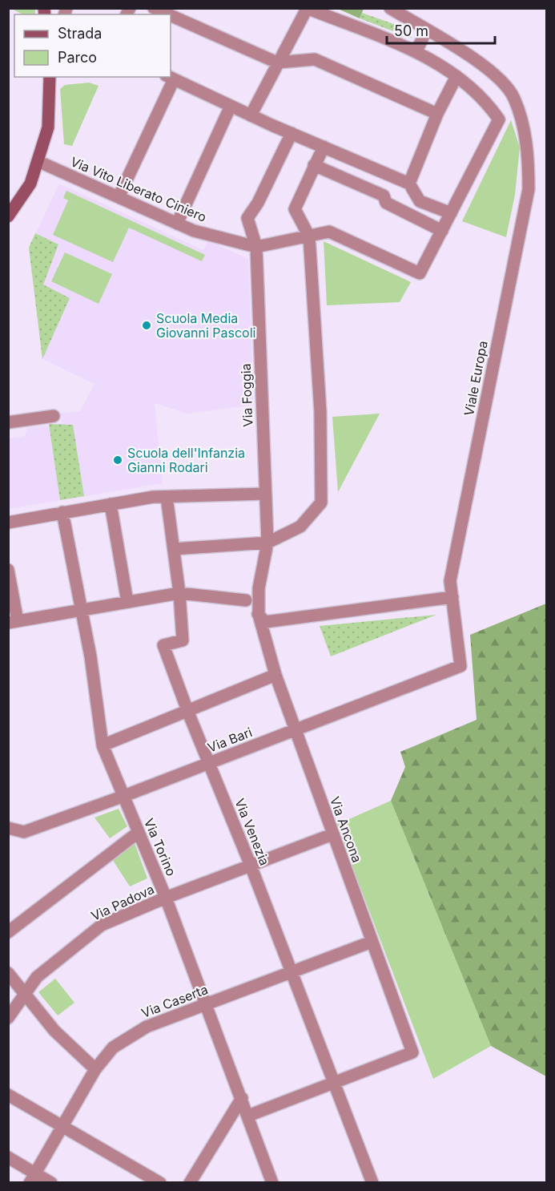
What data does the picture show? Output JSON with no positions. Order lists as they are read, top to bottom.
{
  "streets": {
    "street": [
      "Via Vito Liberato Ciniero",
      "Viale Europa",
      "Via Foggia",
      "Via Bari",
      "Via Ancona",
      "Via Venezia",
      "Via Torino",
      "Via Padova",
      "Via Caserta"
    ]
  },
  "crossings": [
    ["Via Vito Liberato Ciniero", "Via Foggia"],
    ["Viale Europa", "Via Bari"],
    ["Via Foggia", "Via Ancona"],
    ["Via Bari", "Via Ancona"],
    ["Via Bari", "Via Venezia"],
    ["Via Bari", "Via Torino"],
    ["Via Ancona", "Via Venezia"],
    ["Via Ancona", "Via Padova"],
    ["Via Ancona", "Via Caserta"],
    ["Via Venezia", "Via Padova"],
    ["Via Venezia", "Via Caserta"],
    ["Via Torino", "Via Padova"],
    ["Via Torino", "Via Caserta"]
  ],
  "places": ["Scuola Media Giovanni Pascoli", "Scuola dell'Infanzia Gianni Rodari"],
  "legend": ["Strada", "Parco"],
  "scale_bar": "50 m"
}
